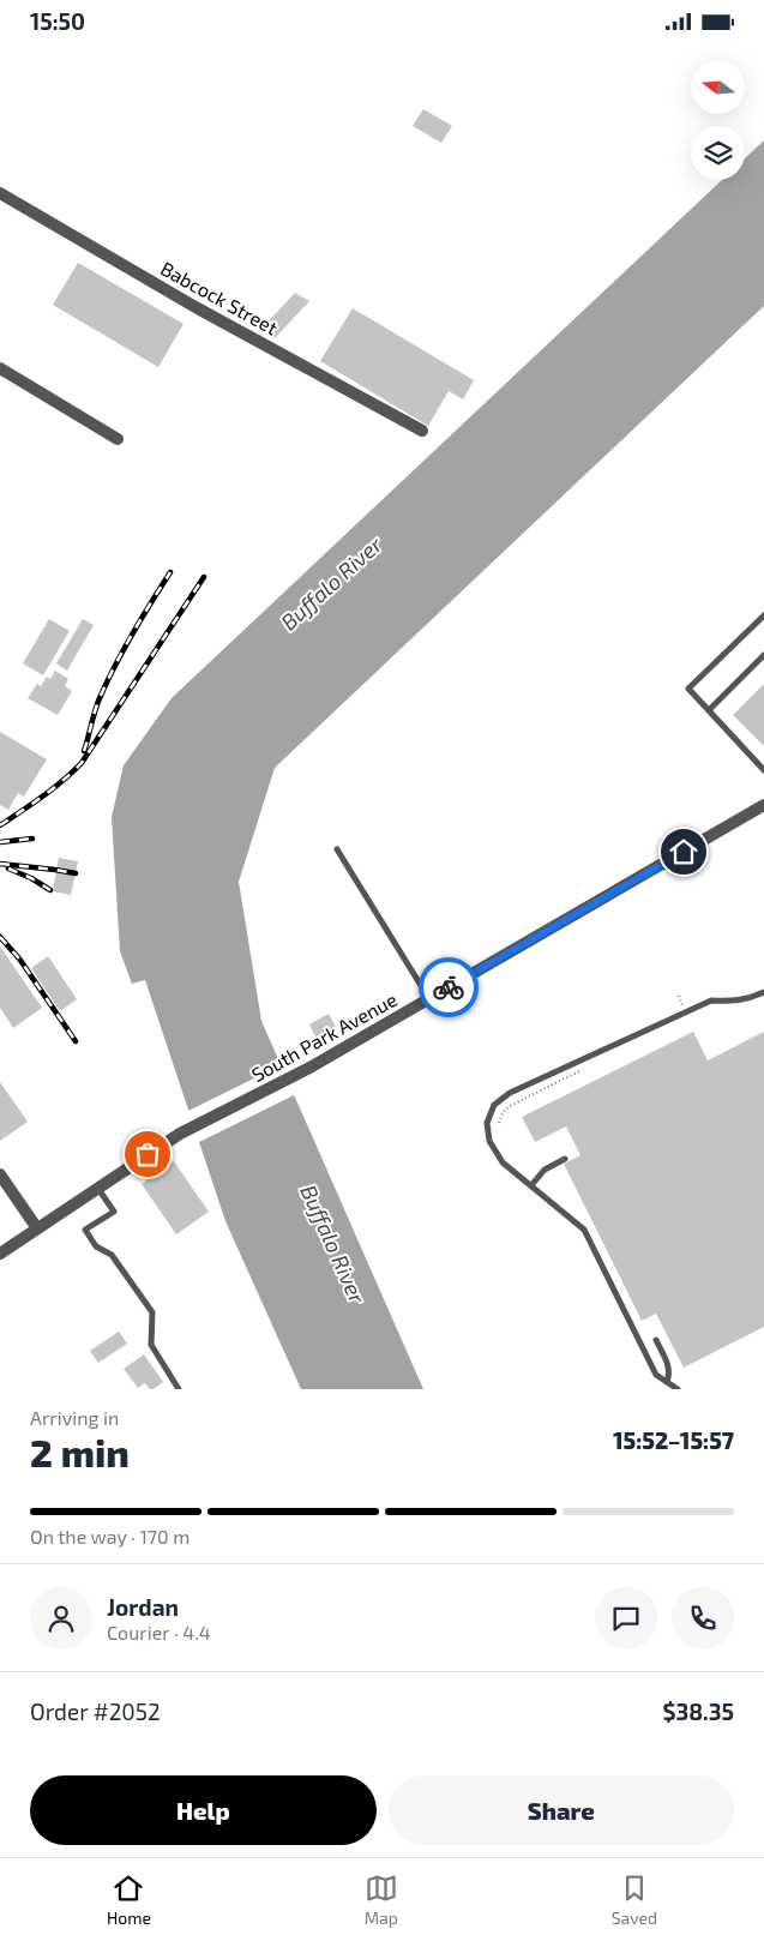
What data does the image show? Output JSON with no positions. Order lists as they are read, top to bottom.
{
  "streets": {
    "street": ["Babcock Street", "South Park Avenue"]
  },
  "water": ["Buffalo River"],
  "north": "left",
  "page": {
    "status": "15:50",
    "heading": ["2 min", "Arriving in", "15:52–15:57"],
    "panel": [
      "Jordan",
      "Courier · 4.4",
      "Order #2052",
      "$38.35"
    ],
    "bar": "On the way · 170 m",
    "buttons": ["Help", "Share"],
    "tabs": ["Home", "Map", "Saved"]
  }
}
